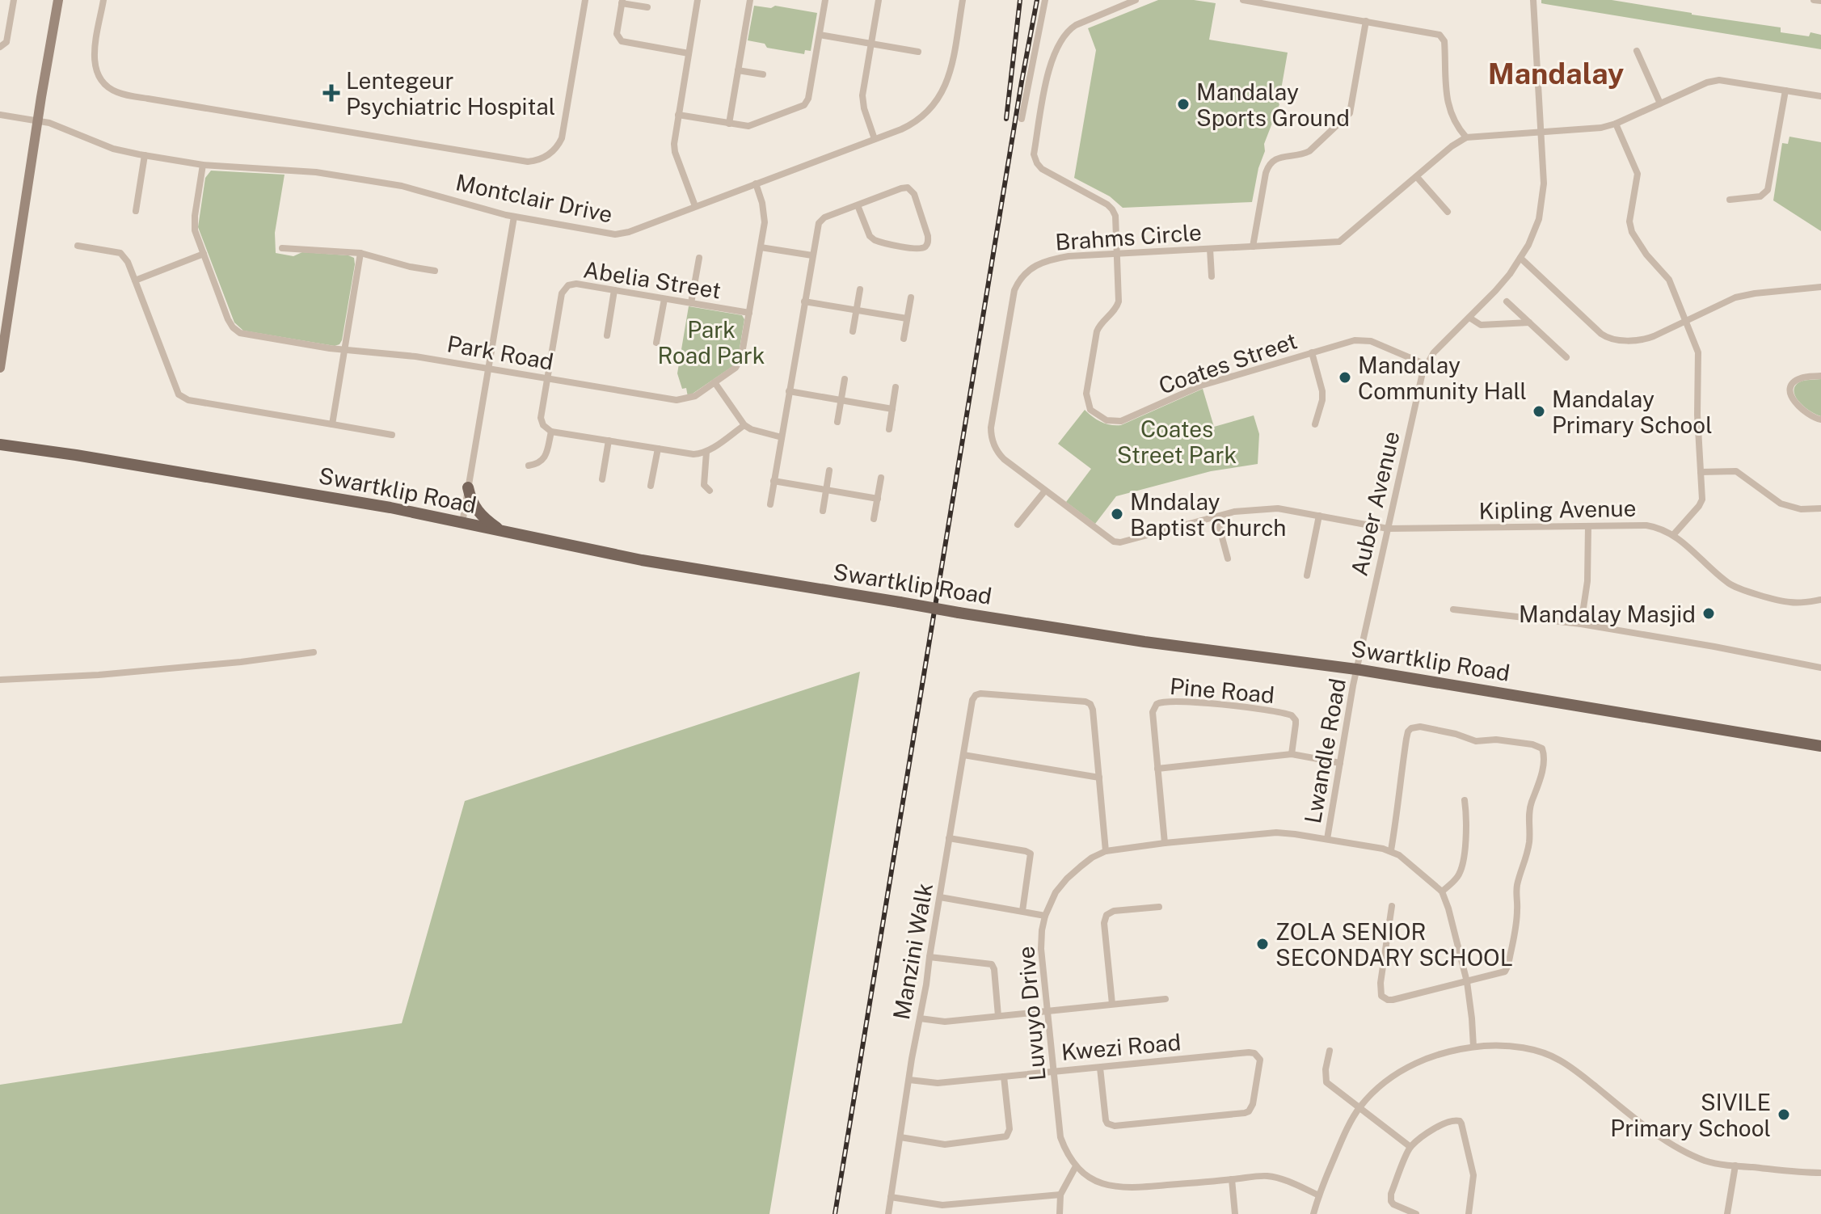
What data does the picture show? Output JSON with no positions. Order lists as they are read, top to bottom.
{
  "streets": {
    "main road": ["Swartklip Road"],
    "street": [
      "Montclair Drive",
      "Brahms Circle",
      "Abelia Street",
      "Park Road",
      "Coates Street",
      "Auber Avenue",
      "Kipling Avenue",
      "Pine Road",
      "Lwandle Road",
      "Manzini Walk",
      "Luvuyo Drive",
      "Kwezi Road"
    ]
  },
  "crossings": [
    ["Montclair Drive", "Park Road"],
    ["Brahms Circle", "Coates Street"],
    ["Brahms Circle", "Auber Avenue"],
    ["Brahms Circle", "Kipling Avenue"],
    ["Abelia Street", "Park Road"],
    ["Coates Street", "Auber Avenue"],
    ["Swartklip Road", "Auber Avenue"],
    ["Swartklip Road", "Lwandle Road"],
    ["Auber Avenue", "Kipling Avenue"],
    ["Auber Avenue", "Lwandle Road"],
    ["Lwandle Road", "Luvuyo Drive"],
    ["Manzini Walk", "Kwezi Road"],
    ["Luvuyo Drive", "Kwezi Road"]
  ],
  "districts": ["Mandalay"],
  "parks": ["Park Road Park", "Coates Street Park"],
  "places": {
    "health": ["Lentegeur Psychiatric Hospital"],
    "other": [
      "Mandalay Sports Ground",
      "Mandalay Community Hall",
      "Mandalay Primary School",
      "Mndalay Baptist Church",
      "Mandalay Masjid",
      "ZOLA SENIOR SECONDARY SCHOOL",
      "SIVILE Primary School"
    ]
  }
}
